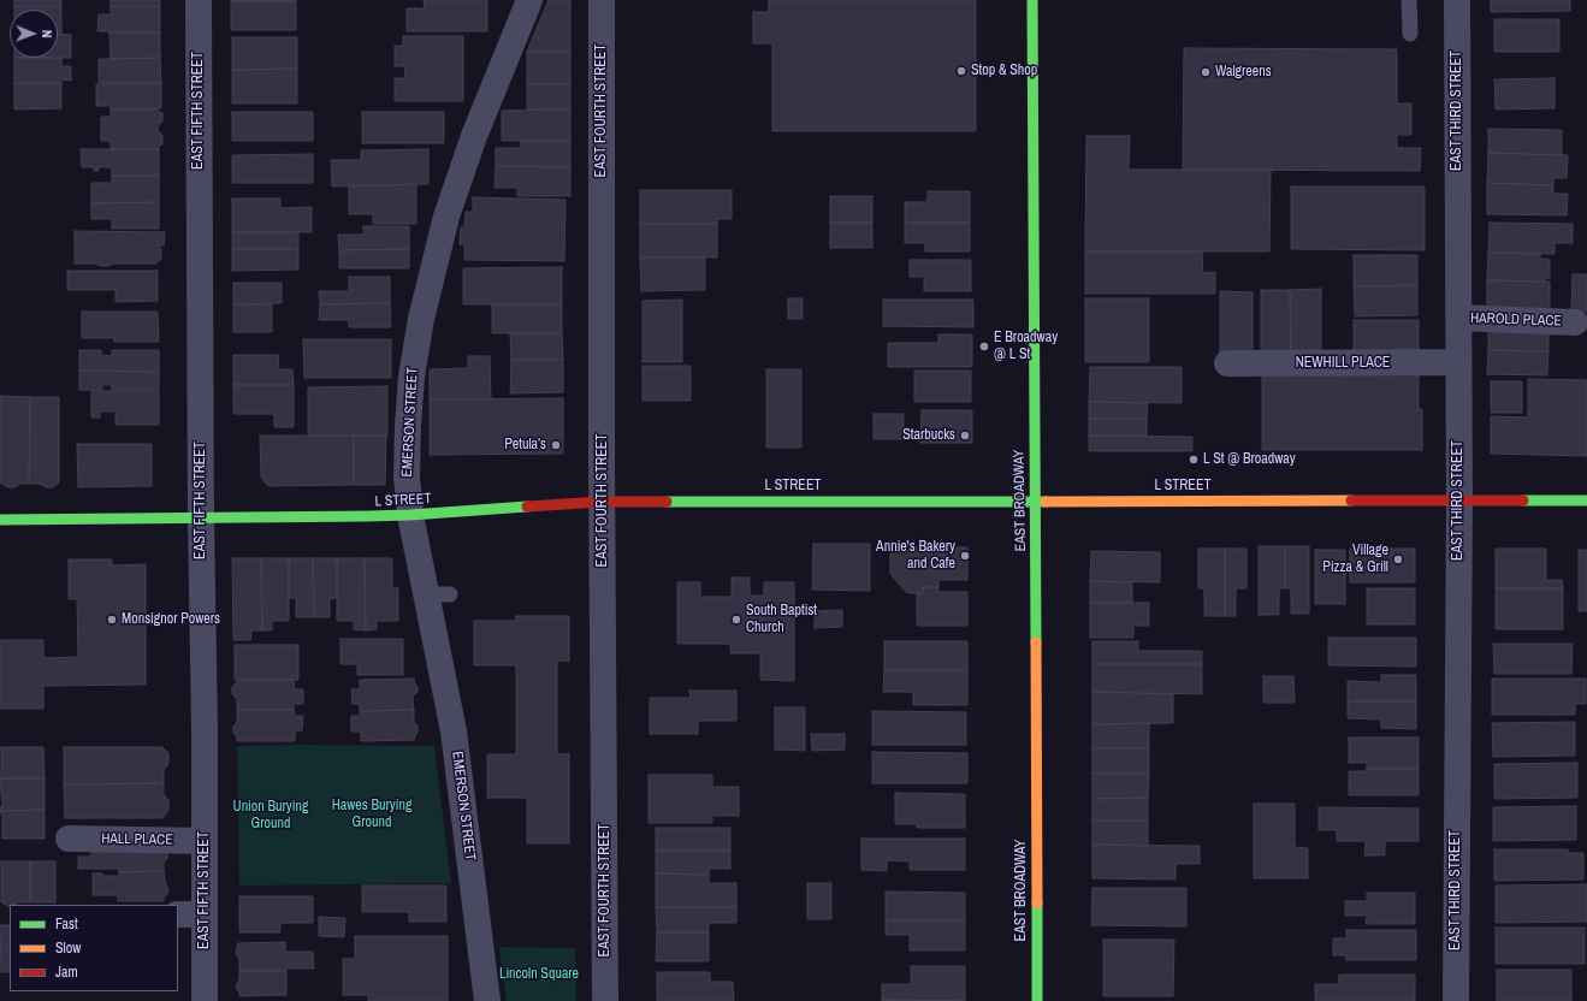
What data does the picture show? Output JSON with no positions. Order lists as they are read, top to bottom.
{
  "streets": {
    "main road": ["L STREET", "EAST BROADWAY"],
    "street": [
      "EAST FIFTH STREET",
      "EAST FOURTH STREET",
      "EAST THIRD STREET",
      "HAROLD PLACE",
      "NEWHILL PLACE",
      "EMERSON STREET",
      "HALL PLACE"
    ]
  },
  "crossings": [
    ["EAST FIFTH STREET", "L STREET"],
    ["EAST FIFTH STREET", "HALL PLACE"],
    ["EAST FOURTH STREET", "L STREET"],
    ["EAST THIRD STREET", "HAROLD PLACE"],
    ["EAST THIRD STREET", "NEWHILL PLACE"],
    ["EAST THIRD STREET", "L STREET"],
    ["EMERSON STREET", "L STREET"],
    ["L STREET", "EAST BROADWAY"]
  ],
  "parks": ["Hawes Burying Ground", "Union Burying Ground", "Lincoln Square"],
  "places": [
    "Stop & Shop",
    "Walgreens",
    "E Broadway @ L St",
    "Starbucks",
    "Petula’s",
    "L St @ Broadway",
    "Annie's Bakery and Cafe",
    "Village Pizza & Grill",
    "Monsignor Powers",
    "South Baptist Church"
  ],
  "legend": ["Fast", "Slow", "Jam"],
  "north": "right"
}
